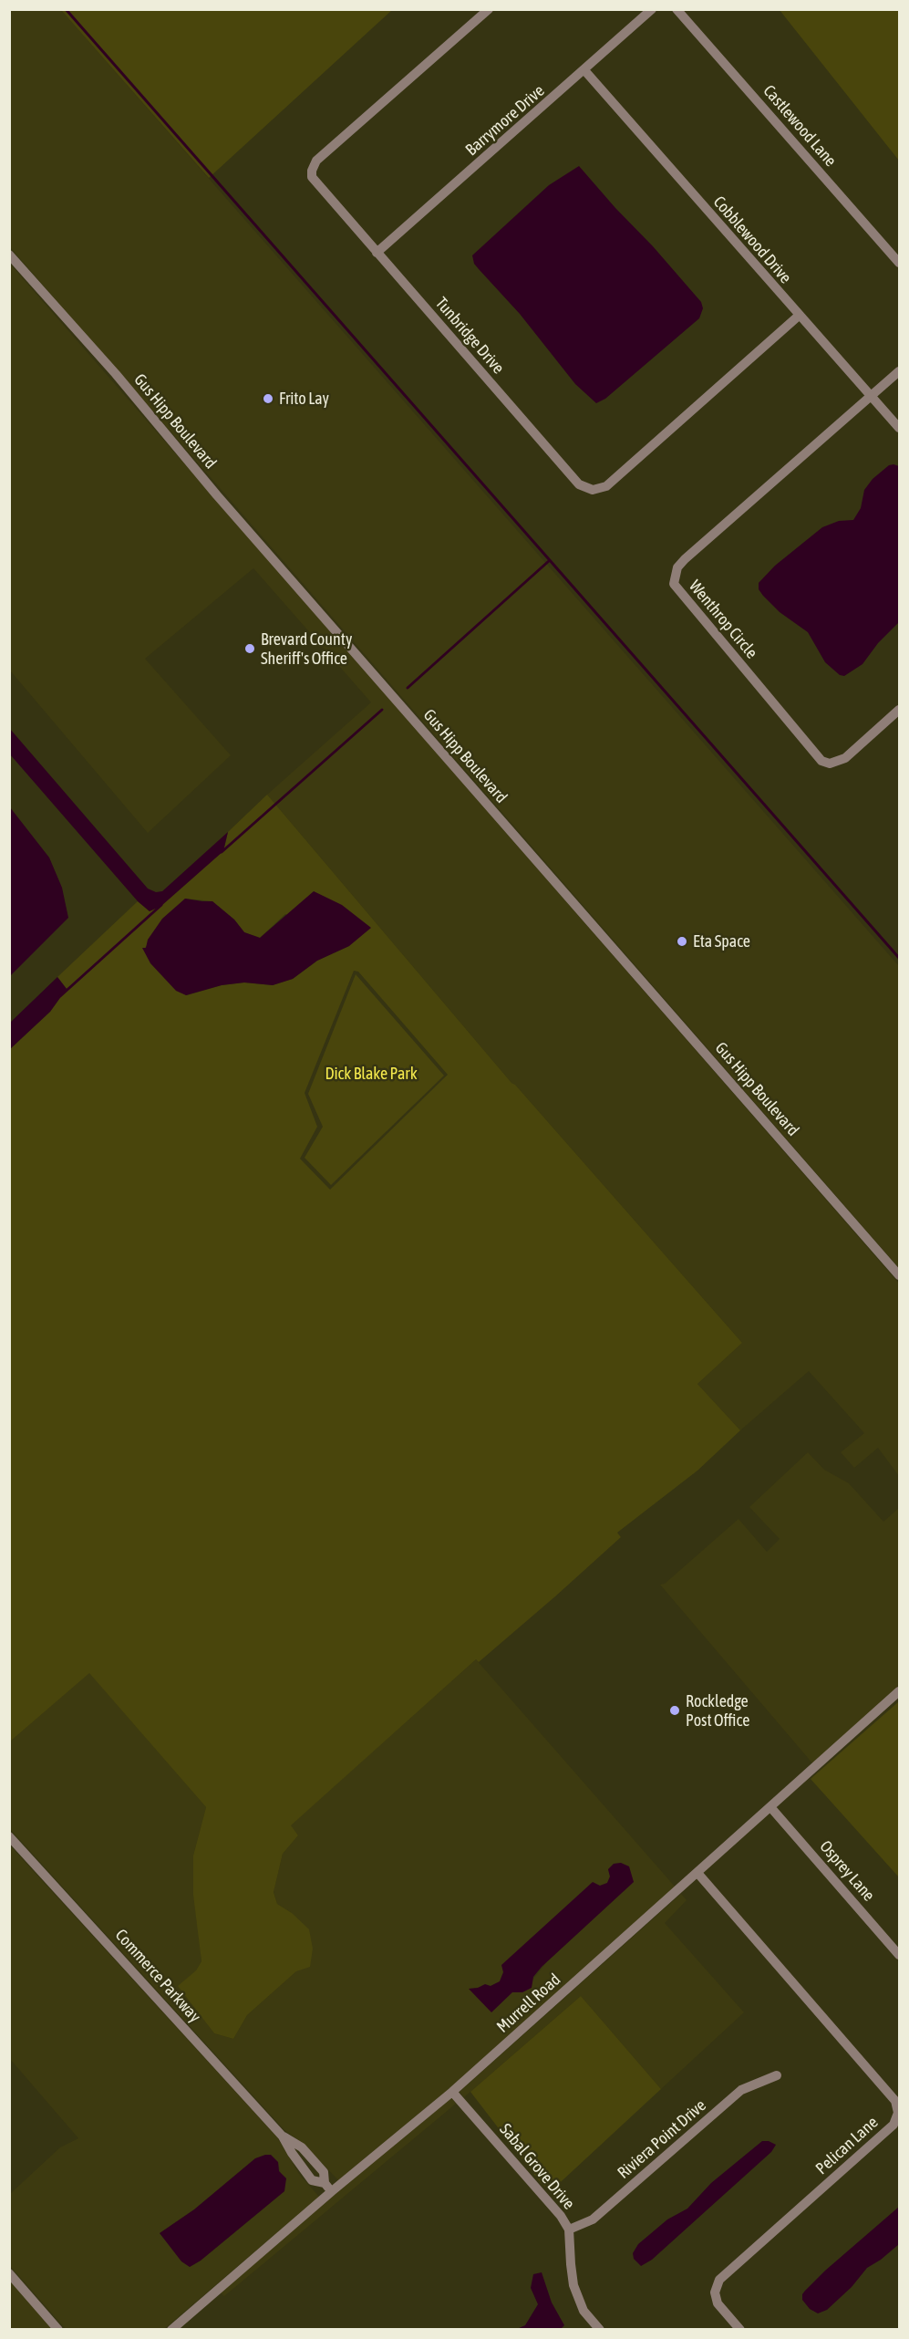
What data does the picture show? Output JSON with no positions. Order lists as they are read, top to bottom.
{
  "streets": {
    "street": [
      "Barrymore Drive",
      "Castlewood Lane",
      "Cobblewood Drive",
      "Tunbridge Drive",
      "Gus Hipp Boulevard",
      "Wenthrop Circle",
      "Osprey Lane",
      "Commerce Parkway",
      "Murrell Road",
      "Riviera Point Drive",
      "Pelican Lane",
      "Sabal Grove Drive"
    ]
  },
  "crossings": [
    ["Barrymore Drive", "Cobblewood Drive"],
    ["Barrymore Drive", "Tunbridge Drive"],
    ["Cobblewood Drive", "Tunbridge Drive"],
    ["Cobblewood Drive", "Wenthrop Circle"],
    ["Osprey Lane", "Murrell Road"],
    ["Commerce Parkway", "Murrell Road"],
    ["Murrell Road", "Pelican Lane"],
    ["Murrell Road", "Sabal Grove Drive"],
    ["Riviera Point Drive", "Sabal Grove Drive"]
  ],
  "parks": ["Dick Blake Park"],
  "places": [
    "Frito Lay",
    "Brevard County Sheriff's Office",
    "Eta Space",
    "Rockledge Post Office"
  ]
}
